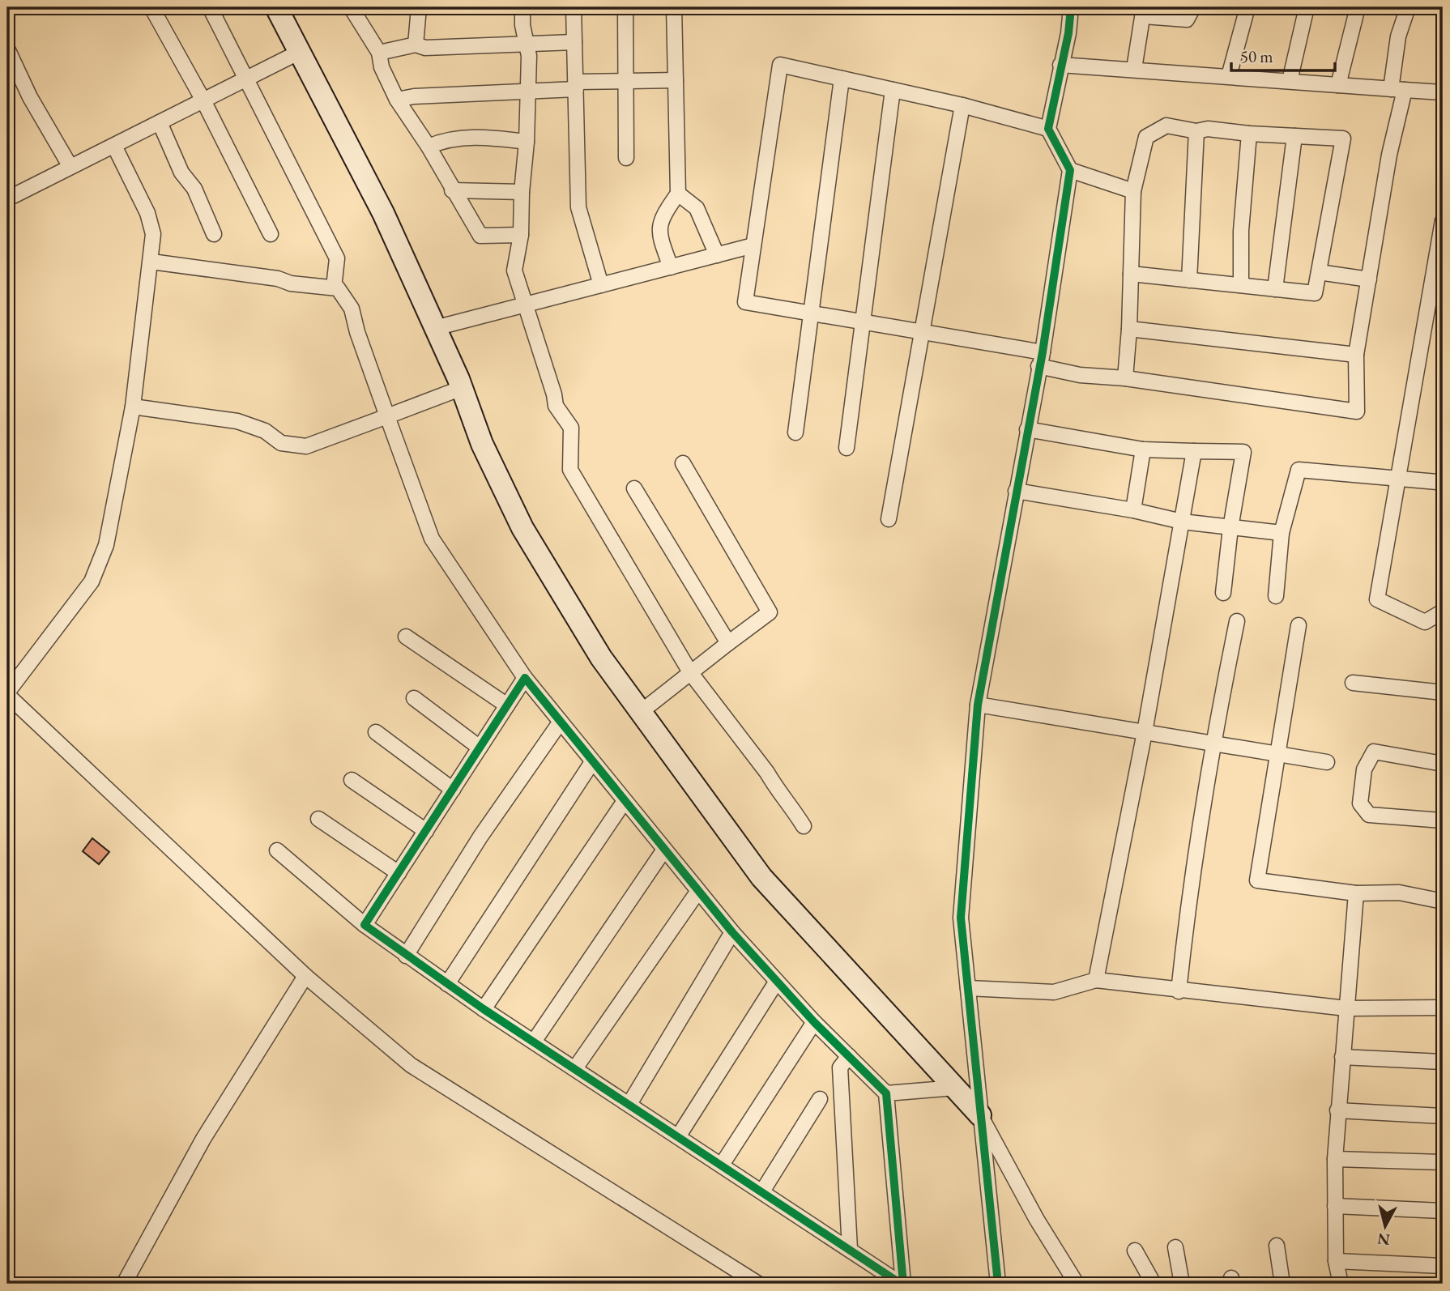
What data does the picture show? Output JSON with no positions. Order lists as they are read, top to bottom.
{
  "scale_bar": "50 m",
  "north": "bottom"
}
